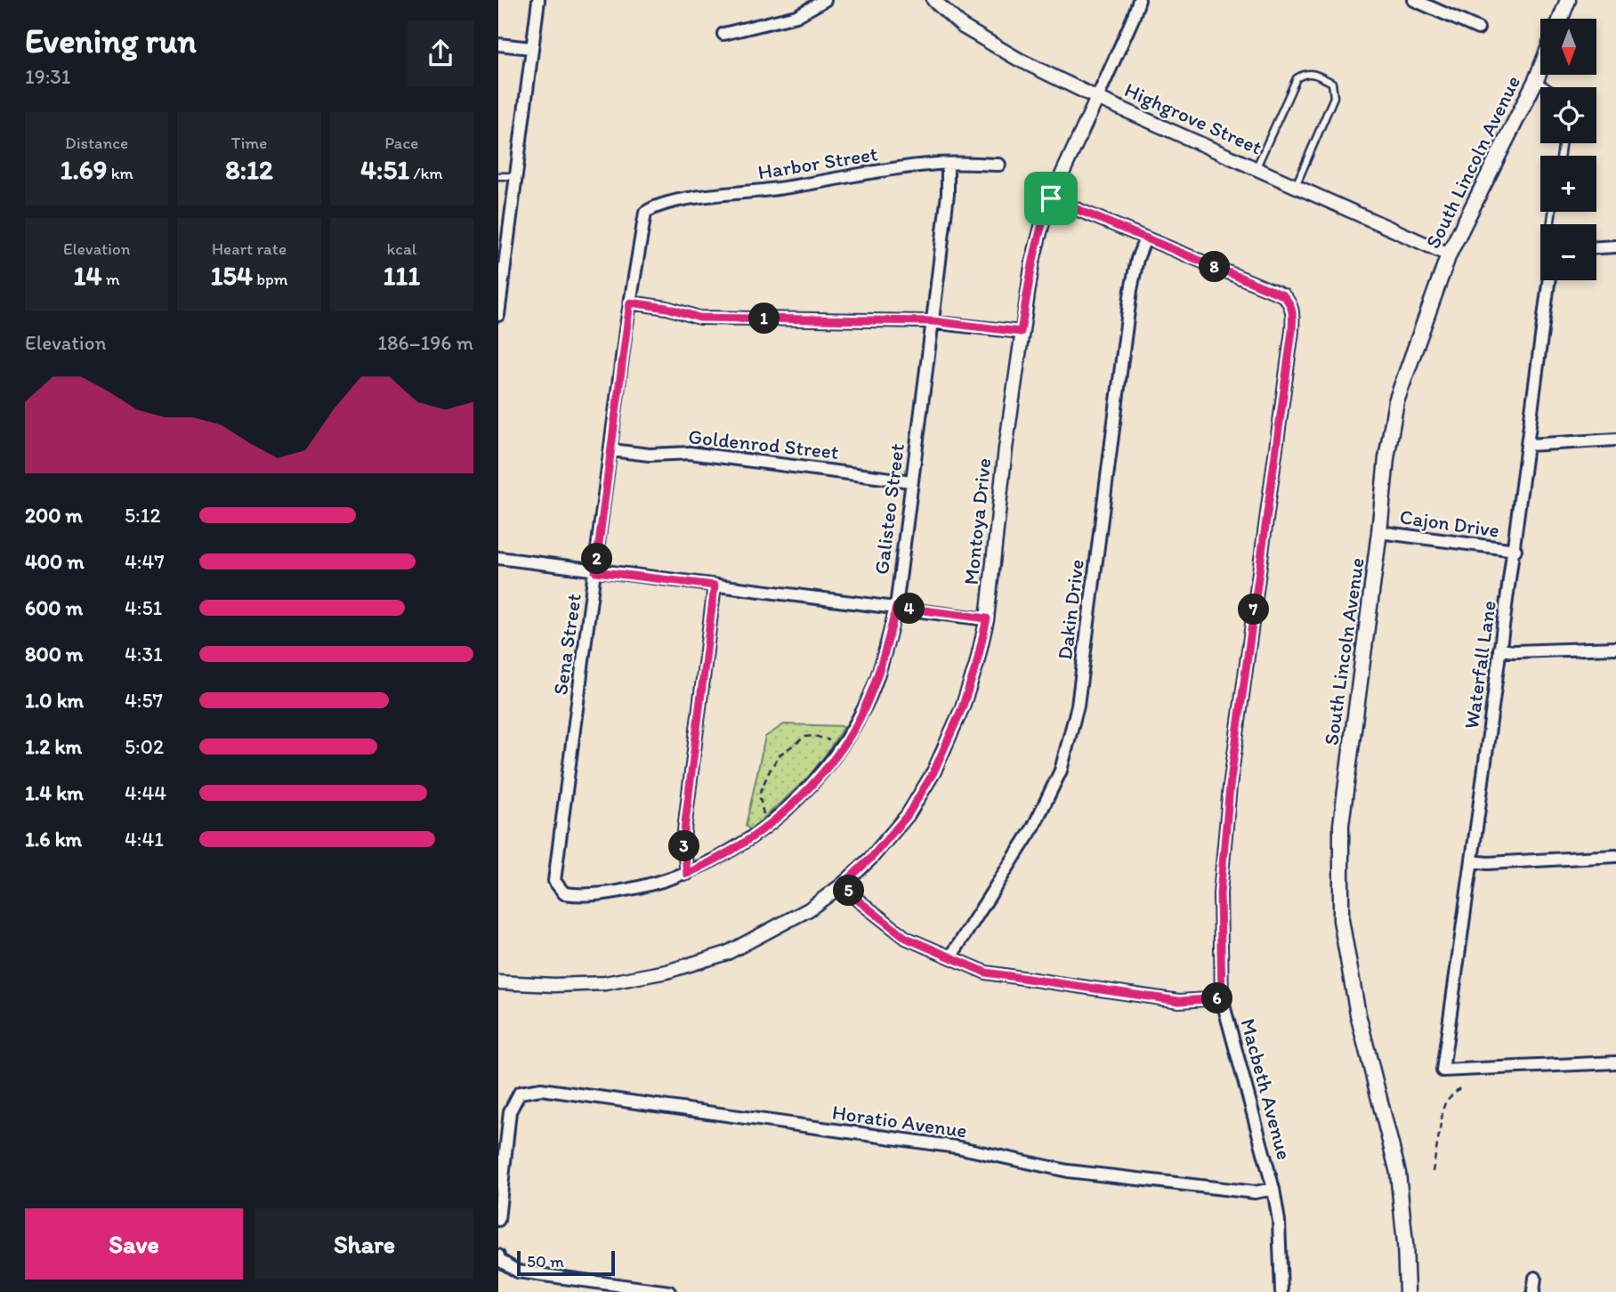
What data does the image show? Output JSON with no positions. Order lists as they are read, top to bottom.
{
  "streets": {
    "main road": ["South Lincoln Avenue"],
    "street": [
      "Highgrove Street",
      "Harbor Street",
      "Goldenrod Street",
      "Galisteo Street",
      "Montoya Drive",
      "Cajon Drive",
      "Dakin Drive",
      "Sena Street",
      "Waterfall Lane",
      "Macbeth Avenue",
      "Horatio Avenue"
    ]
  },
  "crossings": [
    ["Highgrove Street", "South Lincoln Avenue"],
    ["Highgrove Street", "Montoya Drive"],
    ["South Lincoln Avenue", "Cajon Drive"],
    ["Harbor Street", "Galisteo Street"],
    ["Harbor Street", "Sena Street"],
    ["Goldenrod Street", "Galisteo Street"],
    ["Goldenrod Street", "Sena Street"],
    ["Galisteo Street", "Sena Street"],
    ["Montoya Drive", "Macbeth Avenue"],
    ["Cajon Drive", "Waterfall Lane"],
    ["Dakin Drive", "Macbeth Avenue"],
    ["Macbeth Avenue", "Horatio Avenue"]
  ],
  "scale_bar": "50 m",
  "north": "bottom",
  "page": {
    "heading": ["Evening run", "19:31"],
    "map_buttons": ["+", "−"],
    "stats": [
      ["Distance", "1.69 km"],
      ["Time", "8:12"],
      ["Pace", "4:51 /km"],
      ["Elevation", "14 m"],
      ["Heart rate", "154 bpm"],
      ["kcal", "111"]
    ],
    "pins": [
      "8",
      "1",
      "2",
      "4",
      "7",
      "3",
      "5",
      "6"
    ],
    "chart": ["Elevation", "186–196 m"],
    "list": [
      {
        "name": "200 m",
        "note": "5:12"
      },
      {
        "name": "400 m",
        "note": "4:47"
      },
      {
        "name": "600 m",
        "note": "4:51"
      },
      {
        "name": "800 m",
        "note": "4:31"
      },
      {
        "name": "1.0 km",
        "note": "4:57"
      },
      {
        "name": "1.2 km",
        "note": "5:02"
      },
      {
        "name": "1.4 km",
        "note": "4:44"
      },
      {
        "name": "1.6 km",
        "note": "4:41"
      }
    ],
    "buttons": ["Save", "Share"],
    "scale": "50 m"
  }
}
